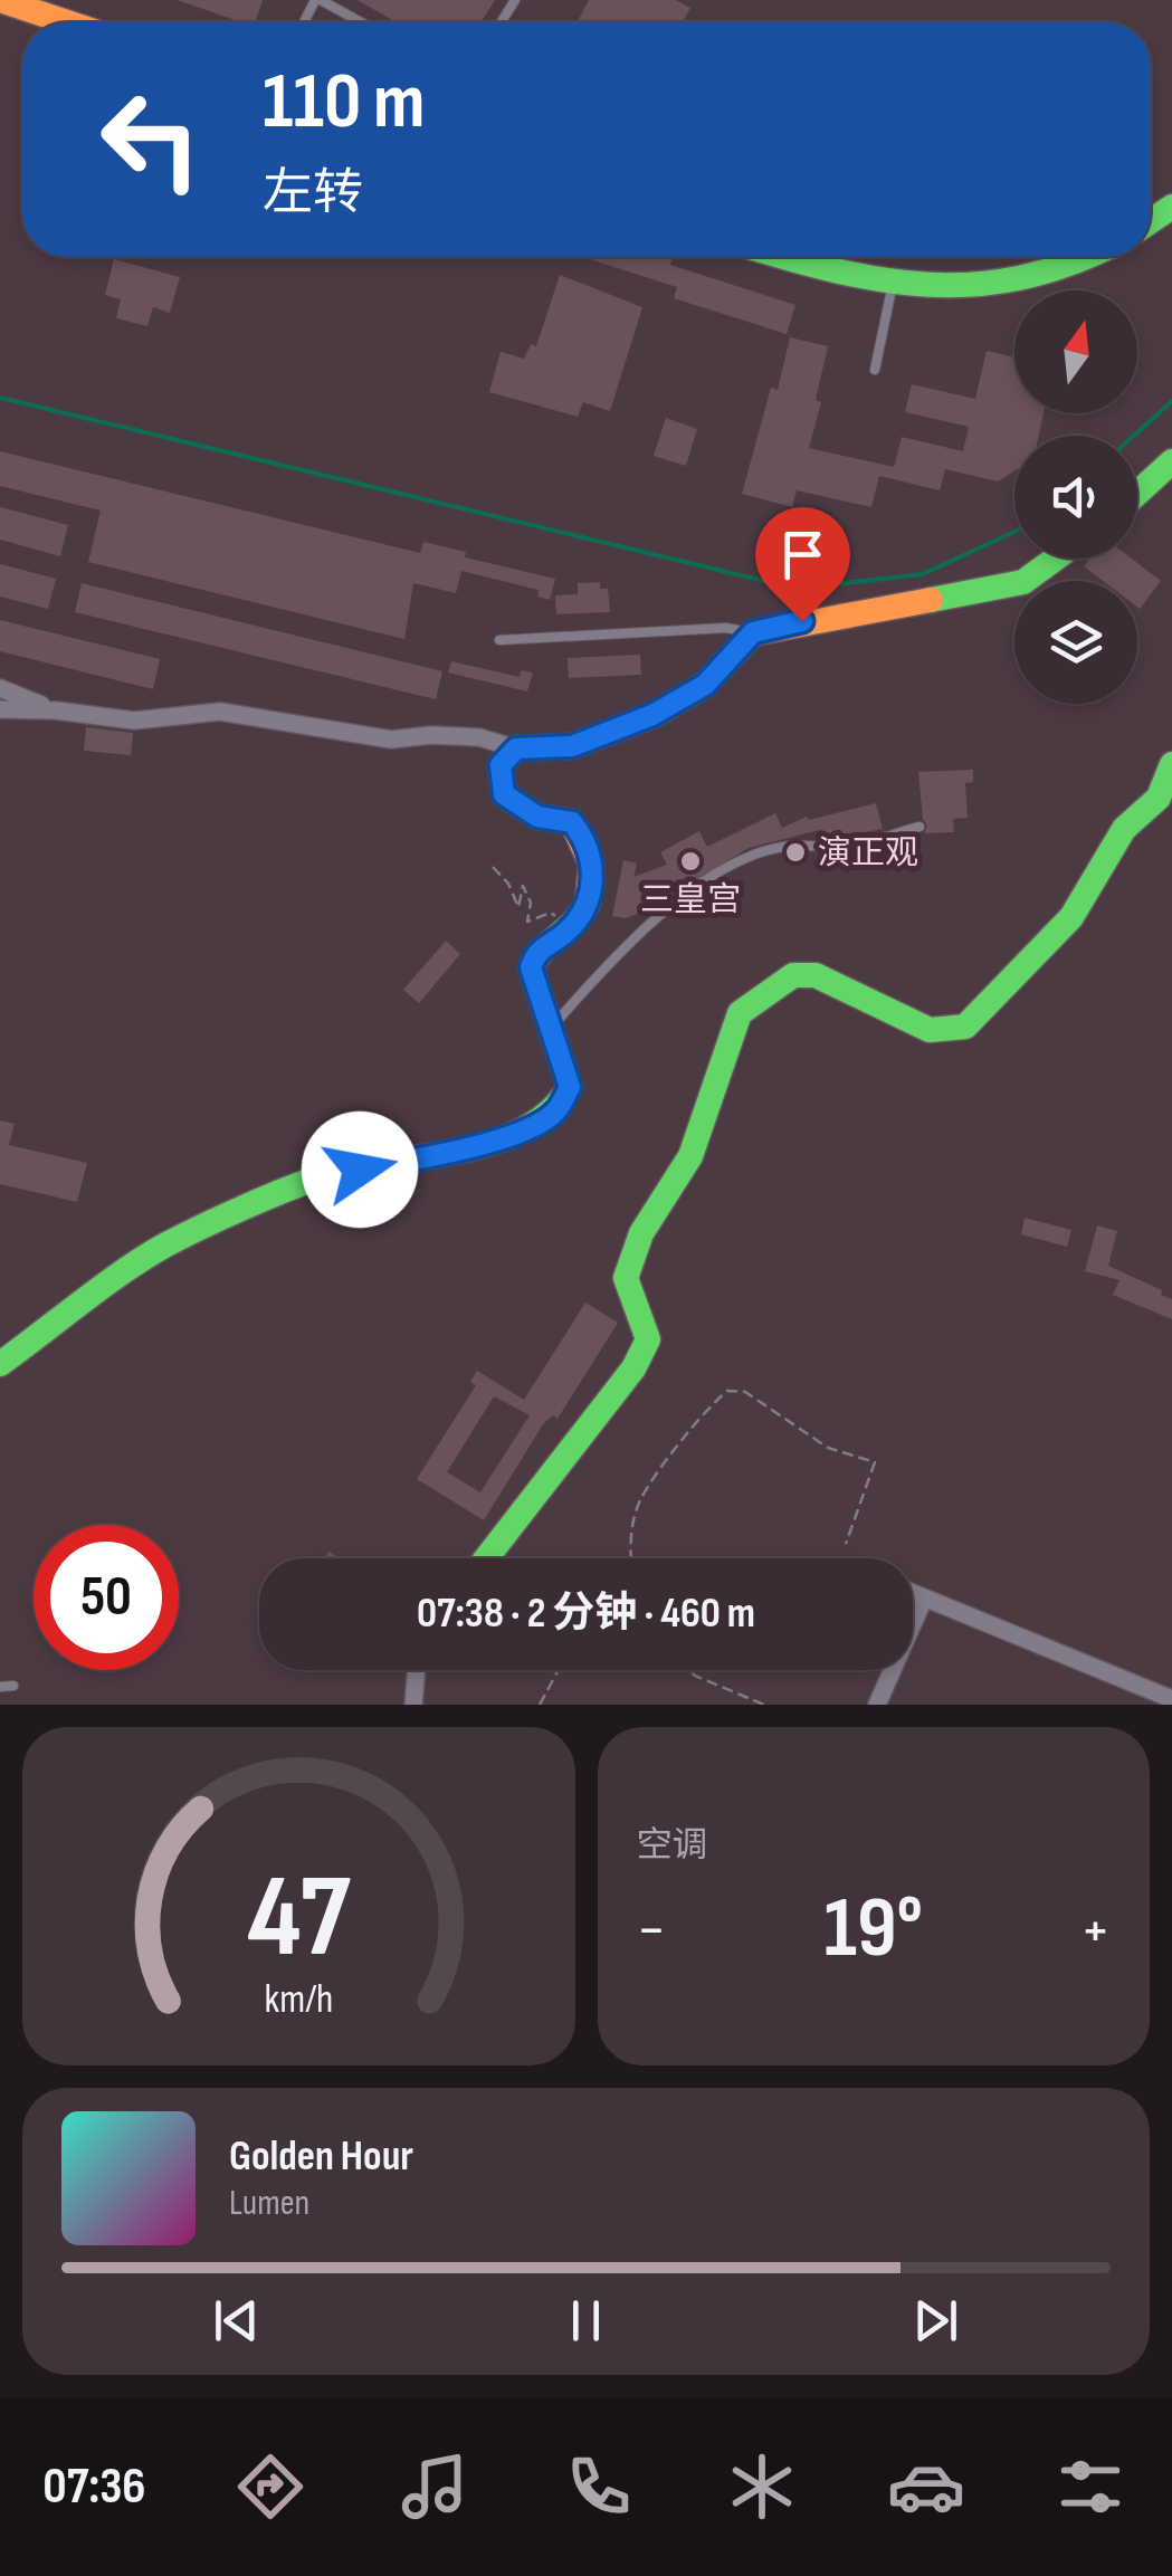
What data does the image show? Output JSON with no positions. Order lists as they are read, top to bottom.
{
  "places": ["演正观", "三皇宫"],
  "north": "top",
  "page": {
    "turn": ["110 m", "左转"],
    "limit": "50",
    "trip": "07:38 · 2 分钟 · 460 m",
    "tile": "空调",
    "heat": ["−", "19°", "+"],
    "song": ["Golden Hour", "Lumen"],
    "tabs": "07:36",
    "gauge": ["47", "km/h"]
  }
}
